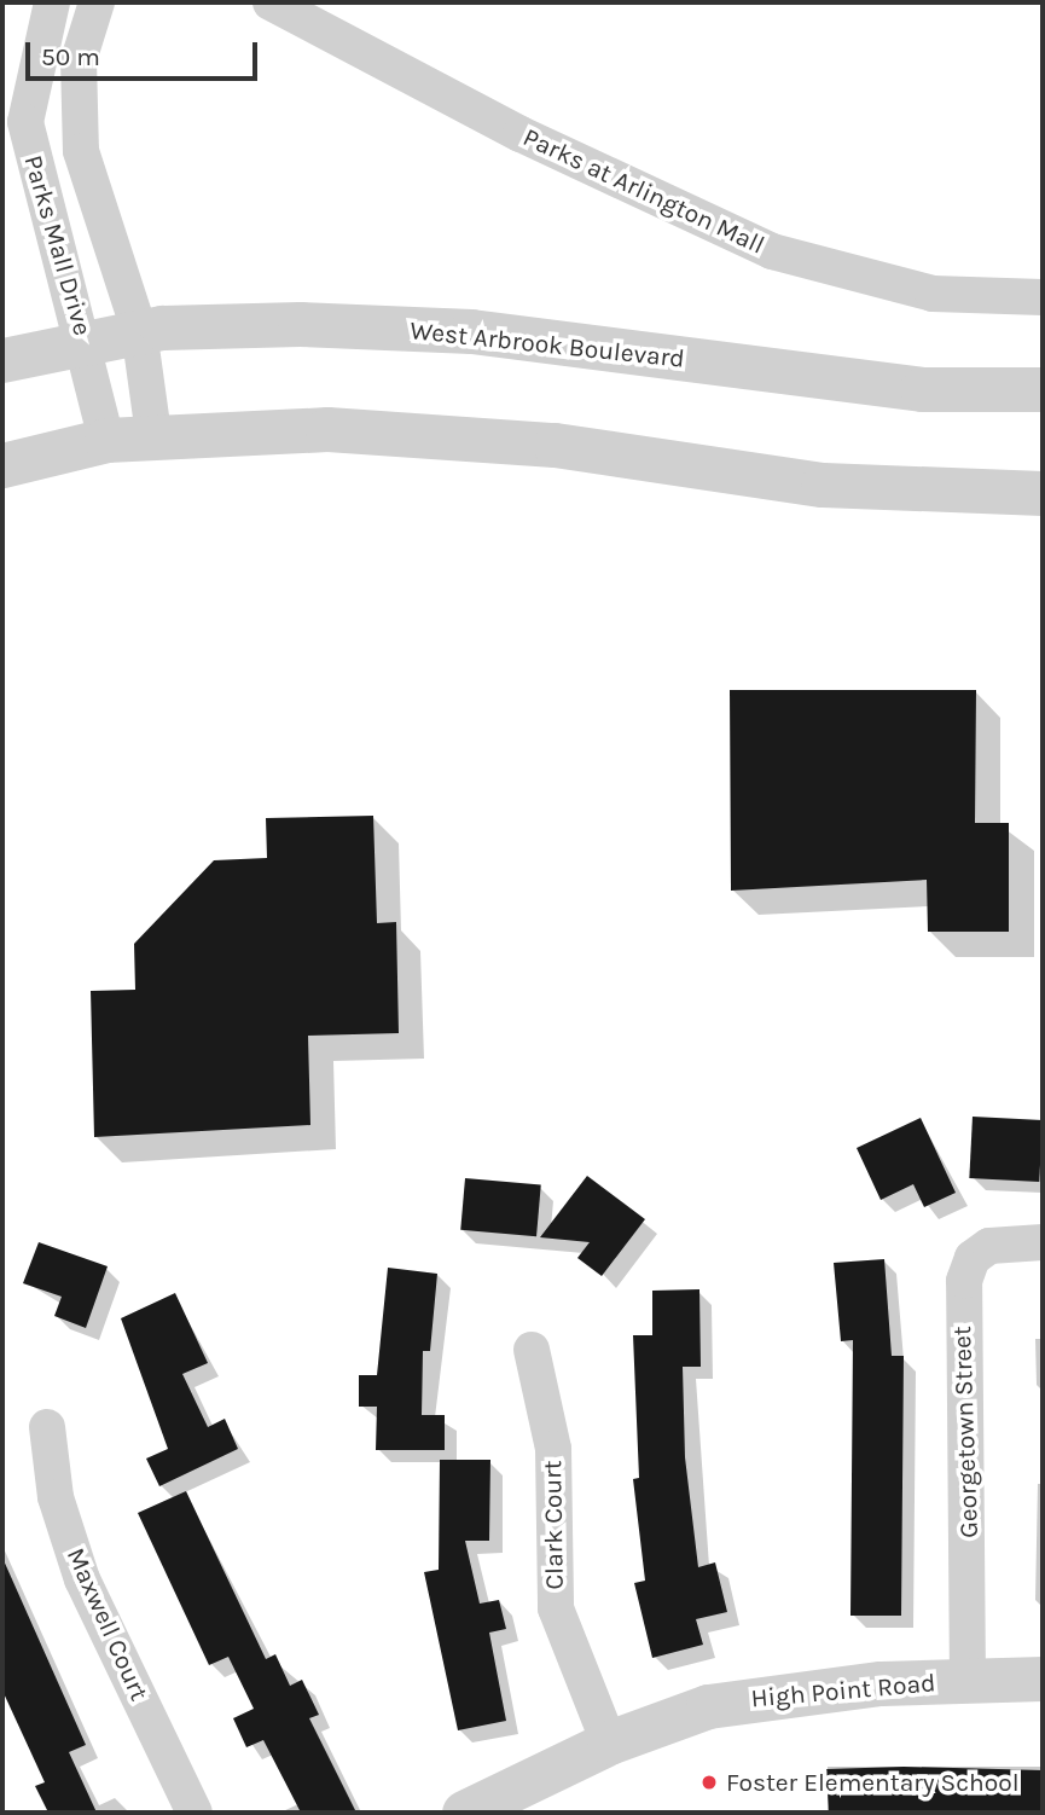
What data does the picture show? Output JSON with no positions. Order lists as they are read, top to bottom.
{
  "streets": {
    "street": [
      "Parks at Arlington Mall",
      "Parks Mall Drive",
      "West Arbrook Boulevard",
      "Georgetown Street",
      "Clark Court",
      "Maxwell Court",
      "High Point Road"
    ]
  },
  "crossings": [
    ["Parks Mall Drive", "West Arbrook Boulevard"],
    ["Georgetown Street", "High Point Road"],
    ["Clark Court", "High Point Road"]
  ],
  "places": ["Foster Elementary School"],
  "scale_bar": "50 m"
}
